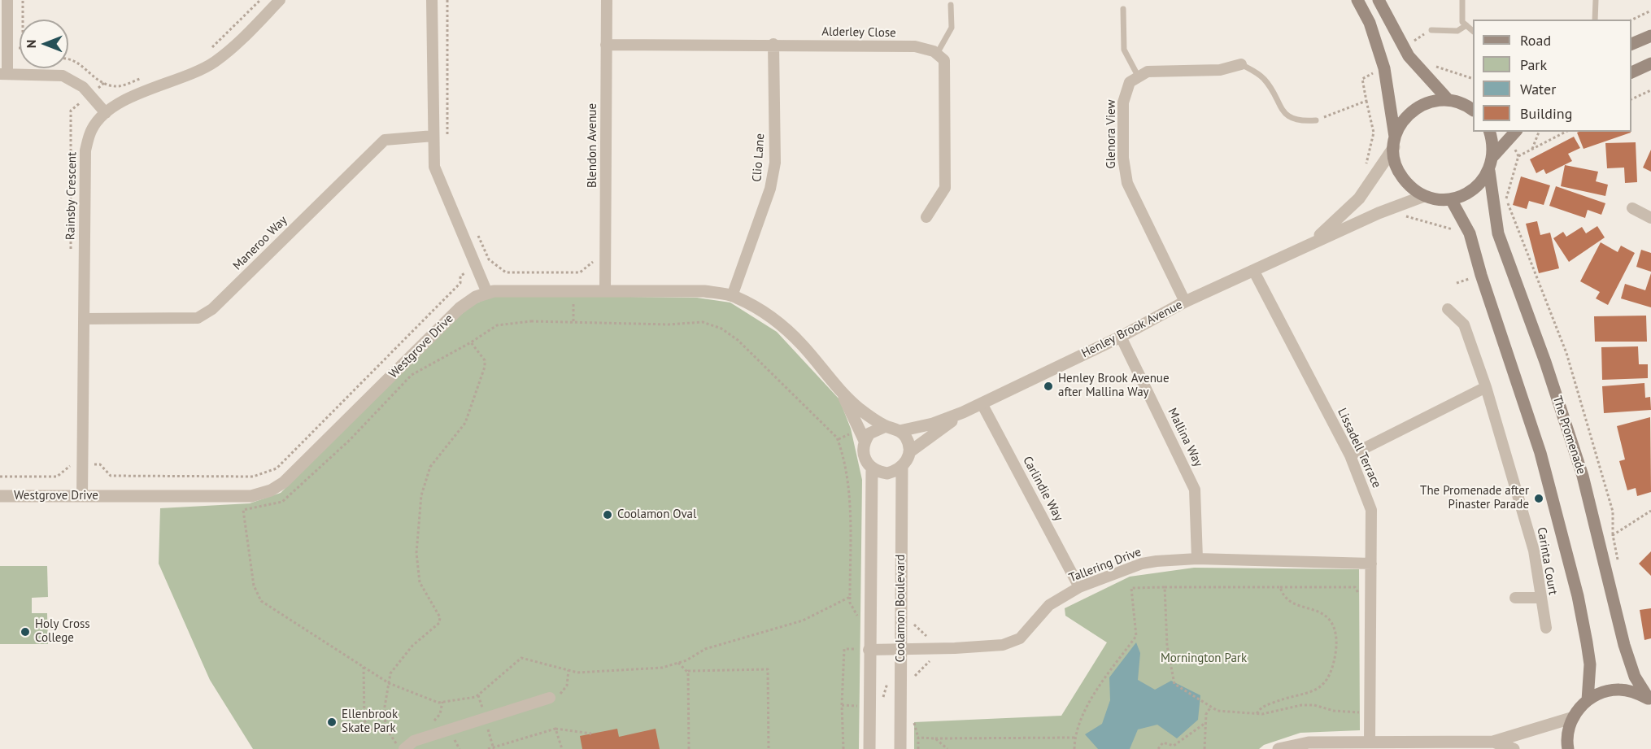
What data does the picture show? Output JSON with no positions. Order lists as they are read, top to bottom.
{
  "streets": {
    "main road": ["The Promenade"],
    "street": [
      "Alderley Close",
      "Glenora View",
      "Blendon Avenue",
      "Clio Lane",
      "Rainsby Crescent",
      "Maneroo Way",
      "Henley Brook Avenue",
      "Westgrove Drive",
      "Mallina Way",
      "Lissadell Terrace",
      "Carlindie Way",
      "Carinta Court",
      "Tallering Drive",
      "Coolamon Boulevard"
    ]
  },
  "crossings": [
    ["Alderley Close", "Blendon Avenue"],
    ["Alderley Close", "Clio Lane"],
    ["Glenora View", "Henley Brook Avenue"],
    ["Blendon Avenue", "Westgrove Drive"],
    ["Clio Lane", "Westgrove Drive"],
    ["Rainsby Crescent", "Maneroo Way"],
    ["Rainsby Crescent", "Westgrove Drive"],
    ["Henley Brook Avenue", "Westgrove Drive"],
    ["Henley Brook Avenue", "Mallina Way"],
    ["Henley Brook Avenue", "Lissadell Terrace"],
    ["Henley Brook Avenue", "Carlindie Way"],
    ["Henley Brook Avenue", "Coolamon Boulevard"],
    ["Westgrove Drive", "Coolamon Boulevard"],
    ["Mallina Way", "Tallering Drive"],
    ["Lissadell Terrace", "Tallering Drive"],
    ["Carlindie Way", "Tallering Drive"],
    ["Tallering Drive", "Coolamon Boulevard"]
  ],
  "parks": ["Mornington Park"],
  "places": [
    "Henley Brook Avenue after Mallina Way",
    "The Promenade after Pinaster Parade",
    "Coolamon Oval",
    "Holy Cross College",
    "Ellenbrook Skate Park"
  ],
  "legend": [
    "Road",
    "Park",
    "Water",
    "Building"
  ],
  "north": "left"
}
